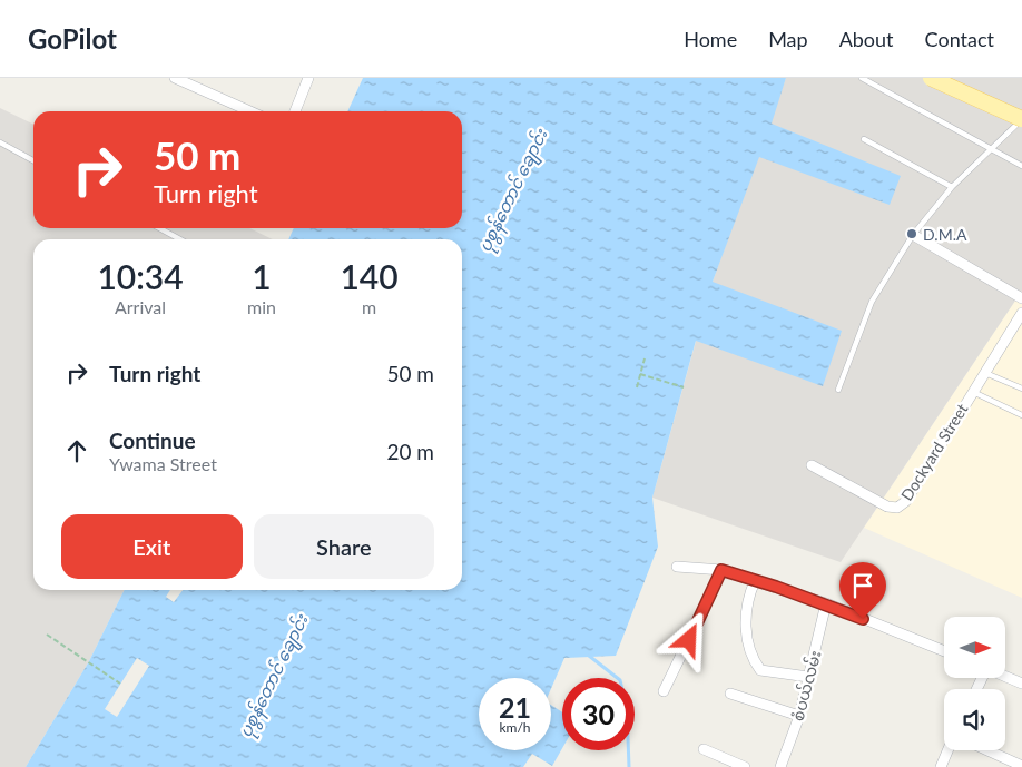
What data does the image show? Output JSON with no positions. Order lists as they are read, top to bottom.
{
  "streets": {
    "street": ["Dockyard Street", "စံပယ်လမ်း"]
  },
  "water": ["ပုစွန်တောင် ချောင်း"],
  "places": ["D.M.A"],
  "north": "right",
  "page": {
    "header": "GoPilot",
    "nav": [
      "Home",
      "Map",
      "About",
      "Contact"
    ],
    "turn": ["50 m", "Turn right"],
    "eta": [
      "10:34",
      "Arrival",
      "1",
      "min",
      "140",
      "m"
    ],
    "list": [
      {
        "name": "Turn right",
        "value": "50 m"
      },
      {
        "name": "Continue",
        "note": "Ywama Street",
        "value": "20 m"
      }
    ],
    "buttons": ["Exit", "Share"],
    "speed": "21 km/h",
    "limit": "30"
  }
}
